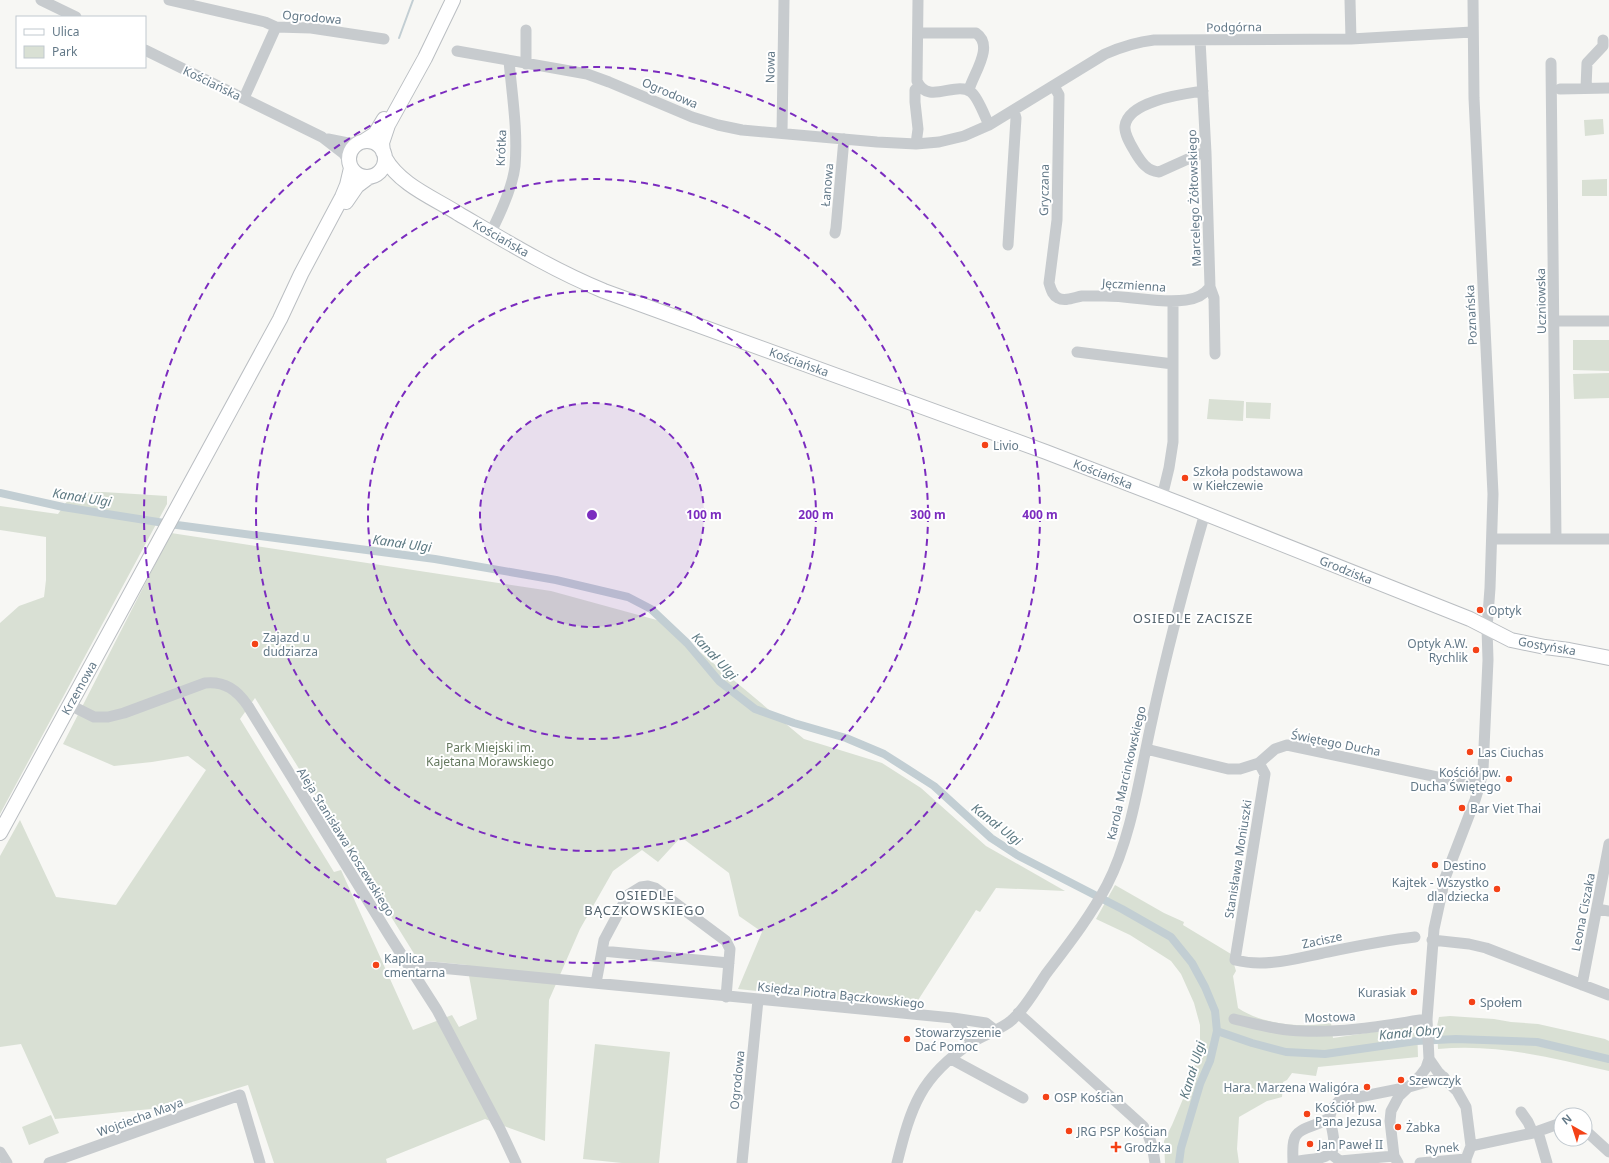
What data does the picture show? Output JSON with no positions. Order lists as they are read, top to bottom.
{
  "streets": {
    "main road": [
      "Kościańska",
      "Grodziska",
      "Gostyńska",
      "Krzemowa"
    ],
    "street": [
      "Ogrodowa",
      "Podgórna",
      "Nowa",
      "Krótka",
      "Łanowa",
      "Gryczana",
      "Marcelego Żółtowskiego",
      "Jęczmienna",
      "Uczniowska",
      "Poznańska",
      "Świętego Ducha",
      "Karola Marcinkowskiego",
      "Aleja Stanisława Koszewskiego",
      "Stanisława Moniuszki",
      "Leona Ciszaka",
      "Zacisze",
      "Księdza Piotra Bączkowskiego",
      "Mostowa",
      "Wojciecha Maya",
      "Rynek"
    ]
  },
  "crossings": [
    ["Ogrodowa", "Podgórna"],
    ["Ogrodowa", "Nowa"],
    ["Ogrodowa", "Krótka"],
    ["Ogrodowa", "Łanowa"],
    ["Ogrodowa", "Księdza Piotra Bączkowskiego"],
    ["Podgórna", "Gryczana"],
    ["Podgórna", "Marcelego Żółtowskiego"],
    ["Podgórna", "Poznańska"],
    ["Kościańska", "Krótka"],
    ["Kościańska", "Grodziska"],
    ["Kościańska", "Karola Marcinkowskiego"],
    ["Gryczana", "Jęczmienna"],
    ["Marcelego Żółtowskiego", "Jęczmienna"],
    ["Poznańska", "Grodziska"],
    ["Poznańska", "Gostyńska"],
    ["Poznańska", "Świętego Ducha"],
    ["Poznańska", "Mostowa"],
    ["Grodziska", "Gostyńska"],
    ["Grodziska", "Karola Marcinkowskiego"],
    ["Krzemowa", "Aleja Stanisława Koszewskiego"],
    ["Świętego Ducha", "Karola Marcinkowskiego"],
    ["Świętego Ducha", "Stanisława Moniuszki"],
    ["Karola Marcinkowskiego", "Księdza Piotra Bączkowskiego"],
    ["Aleja Stanisława Koszewskiego", "Księdza Piotra Bączkowskiego"],
    ["Stanisława Moniuszki", "Zacisze"]
  ],
  "districts": ["OSIEDLE ZACISZE", "OSIEDLE BĄCZKOWSKIEGO"],
  "water": ["Kanał Ulgi", "Kanał Obry"],
  "parks": ["Park Miejski im. Kajetana Morawskiego"],
  "places": {
    "other": [
      "Livio",
      "Szkoła podstawowa w Kiełczewie",
      "Optyk",
      "Zajazd u dudziarza",
      "Optyk A.W. Rychlik",
      "Las Ciuchas",
      "Kościół pw. Ducha Świętego",
      "Bar Viet Thai",
      "Destino",
      "Kajtek - Wszystko dla dziecka",
      "Kaplica cmentarna",
      "Kurasiak",
      "Społem",
      "Stowarzyszenie Dać Pomoc",
      "Szewczyk",
      "Hara. Marzena Waligóra",
      "OSP Kościan",
      "Kościół pw. Pana Jezusa",
      "Żabka",
      "JRG PSP Kościan",
      "Jan Paweł II"
    ],
    "health": ["Grodzka"]
  },
  "legend": ["Ulica", "Park"],
  "north": "top left",
  "rings": [
    "100 m",
    "200 m",
    "300 m",
    "400 m"
  ]
}
